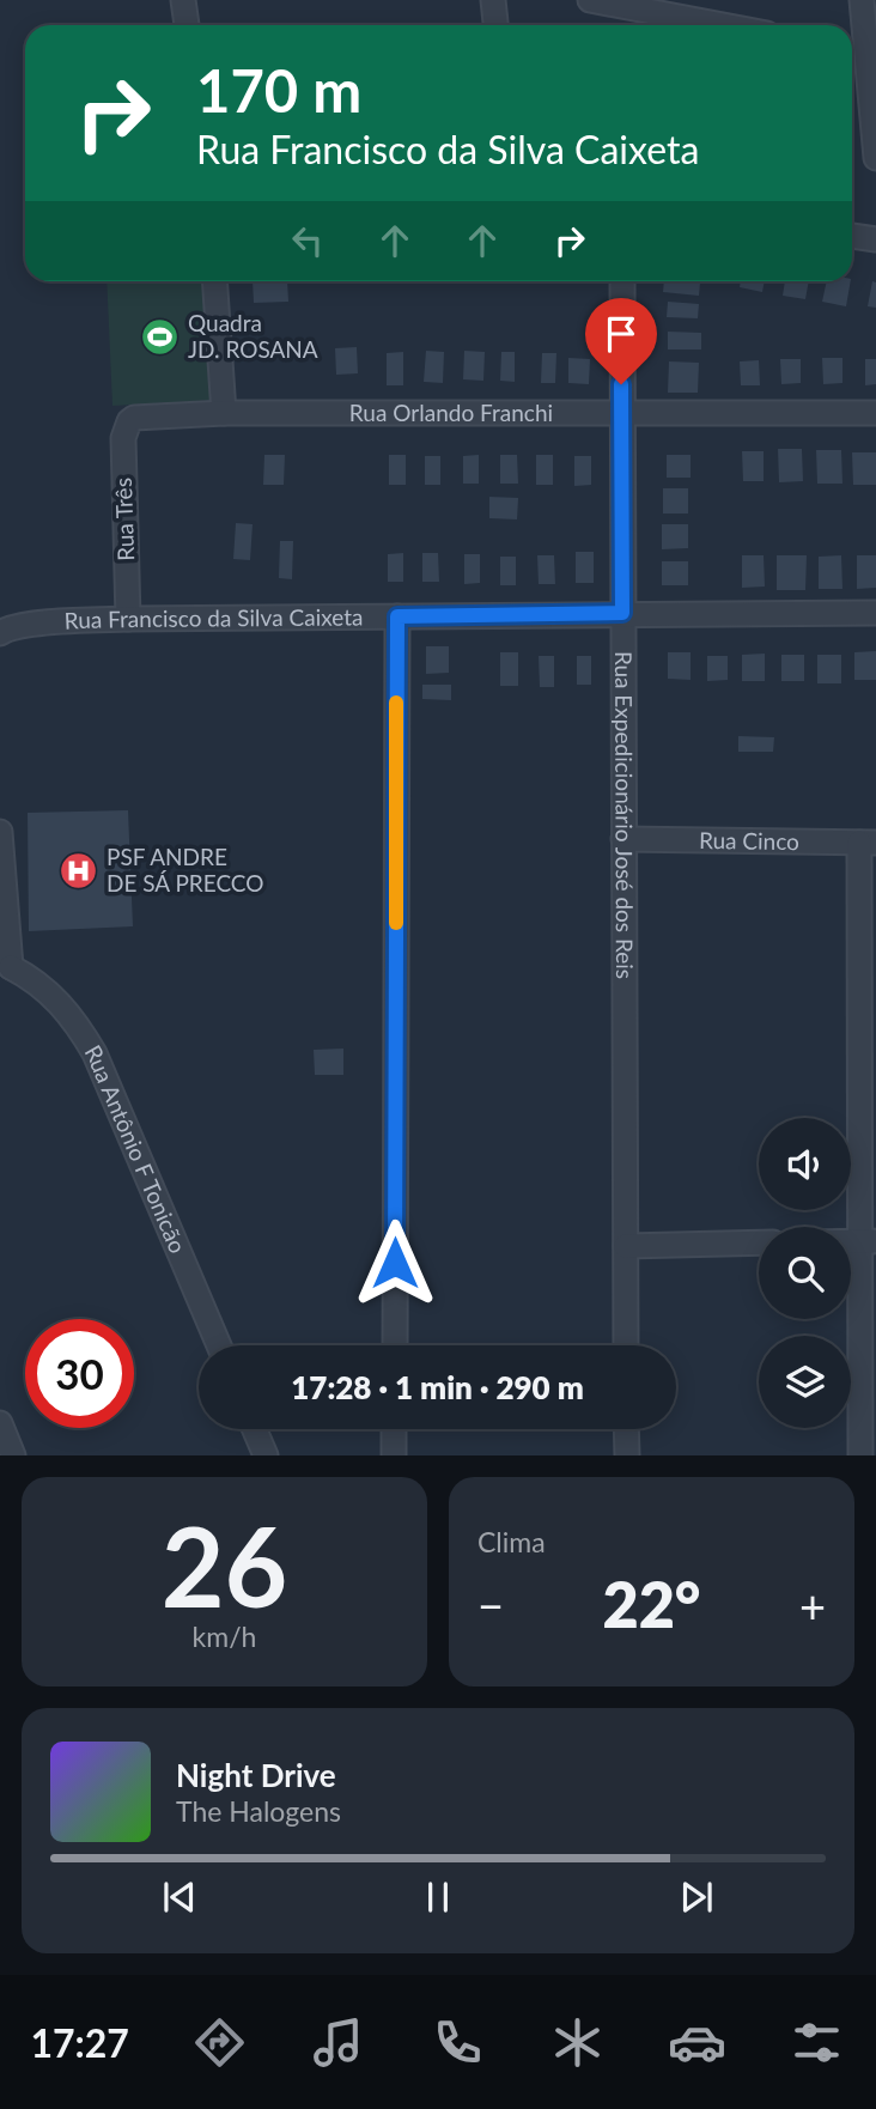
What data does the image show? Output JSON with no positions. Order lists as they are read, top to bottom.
{
  "streets": {
    "street": [
      "Rua Orlando Franchi",
      "Rua Três",
      "Rua Francisco da Silva Caixeta",
      "Rua Expedicionário José dos Reis",
      "Rua Cinco",
      "Rua Antônio F Tonicão"
    ]
  },
  "crossings": [
    ["Rua Orlando Franchi", "Rua Três"],
    ["Rua Orlando Franchi", "Rua Expedicionário José dos Reis"],
    ["Rua Três", "Rua Francisco da Silva Caixeta"],
    ["Rua Francisco da Silva Caixeta", "Rua Expedicionário José dos Reis"],
    ["Rua Expedicionário José dos Reis", "Rua Cinco"]
  ],
  "places": {
    "sports": ["Quadra JD. ROSANA"],
    "hospital": ["PSF ANDRE DE SÁ PRECCO"]
  },
  "page": {
    "turn": ["170 m", "Rua Francisco da Silva Caixeta"],
    "limit": "30",
    "trip": "17:28 · 1 min · 290 m",
    "tile": [
      ["26", "km/h"],
      "Clima"
    ],
    "heat": ["−", "22°", "+"],
    "song": ["Night Drive", "The Halogens"],
    "tabs": "17:27"
  }
}
